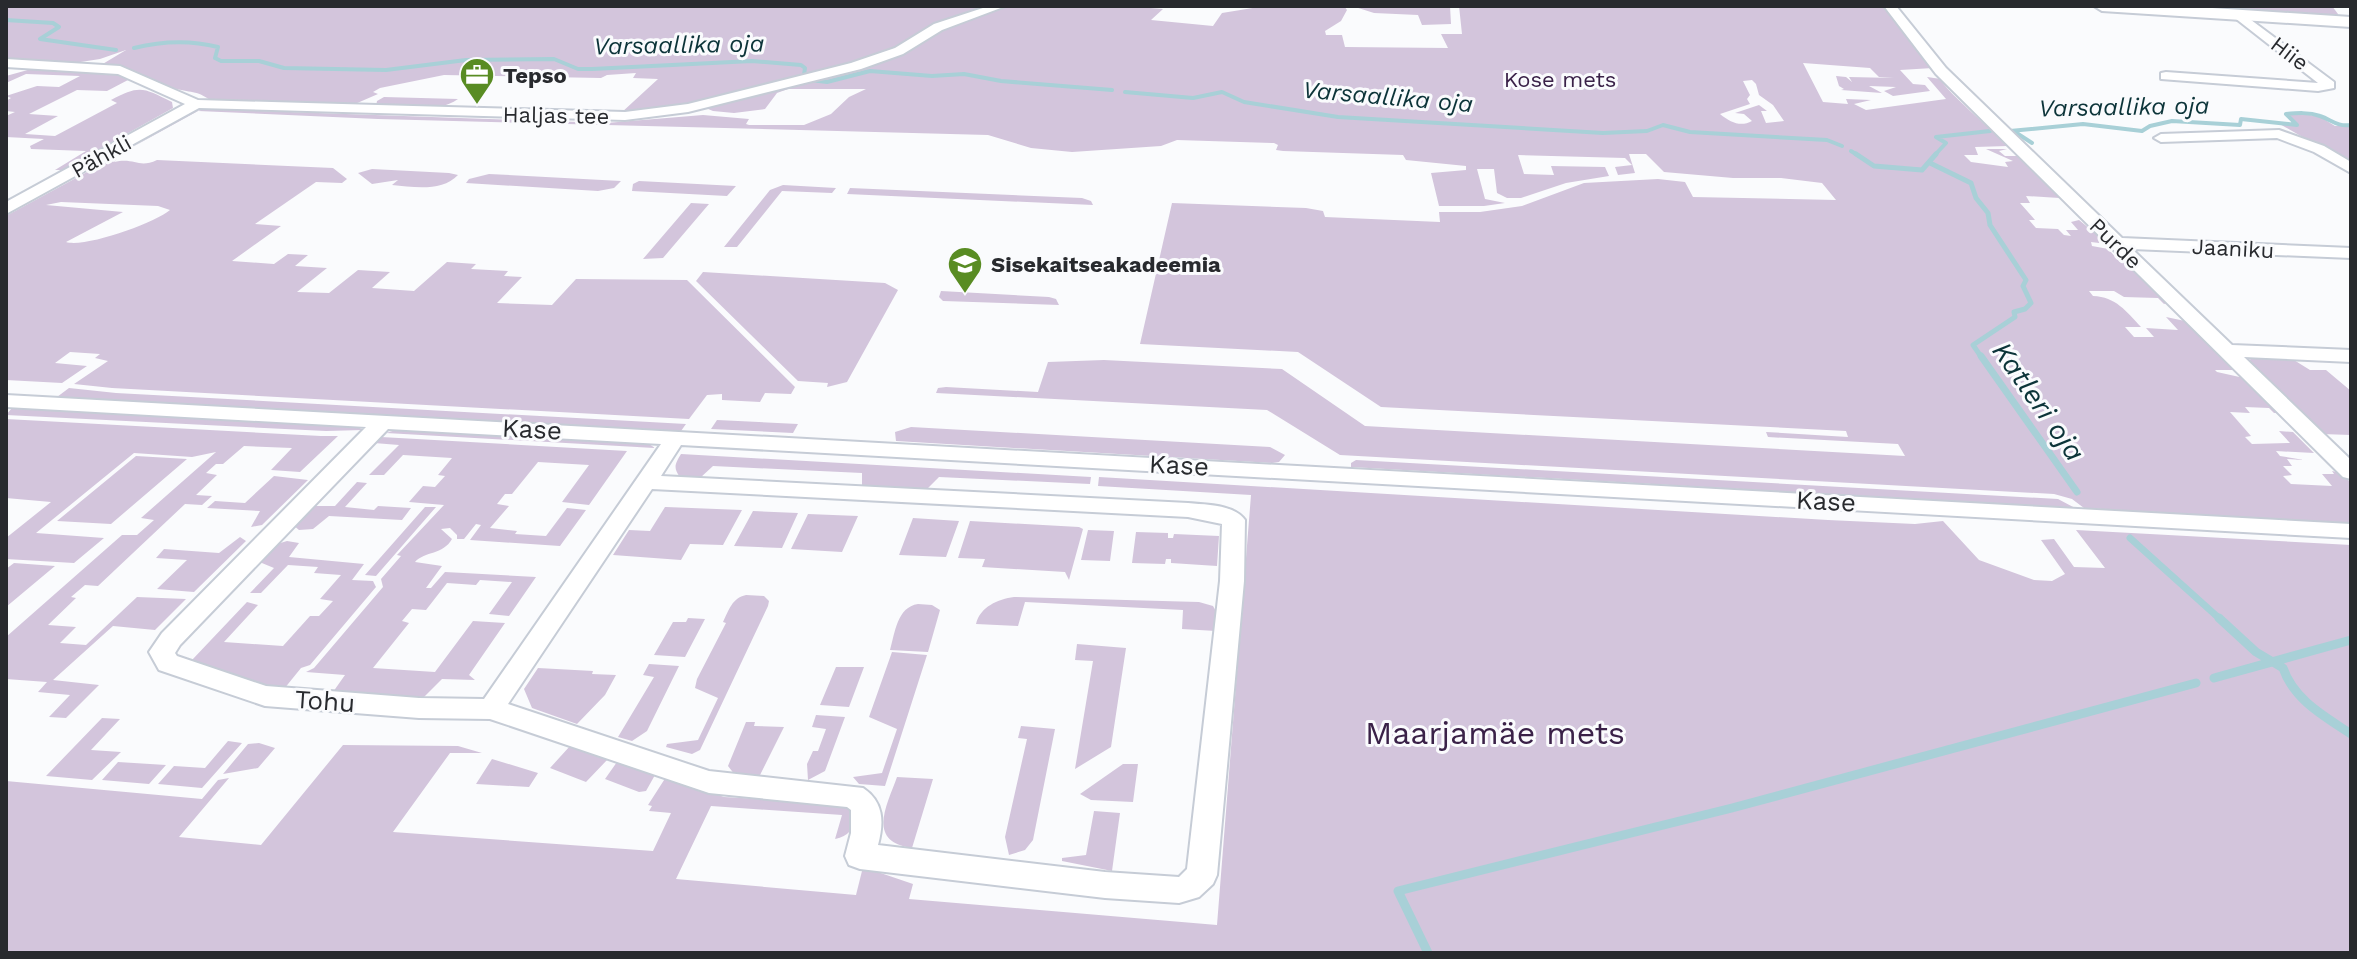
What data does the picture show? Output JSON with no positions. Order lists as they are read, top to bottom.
{
  "streets": {
    "street": [
      "Hiie",
      "Haljas tee",
      "Pähkli",
      "Purde",
      "Jaaniku",
      "Kase",
      "Tohu"
    ]
  },
  "crossings": [
    ["Haljas tee", "Pähkli"],
    ["Purde", "Jaaniku"],
    ["Kase", "Tohu"]
  ],
  "water": ["Varsaallika oja", "Katleri oja"],
  "parks": ["Kose mets", "Maarjamäe mets"],
  "places": {
    "office": ["Tepso"],
    "school or university": ["Sisekaitseakadeemia"]
  }
}
